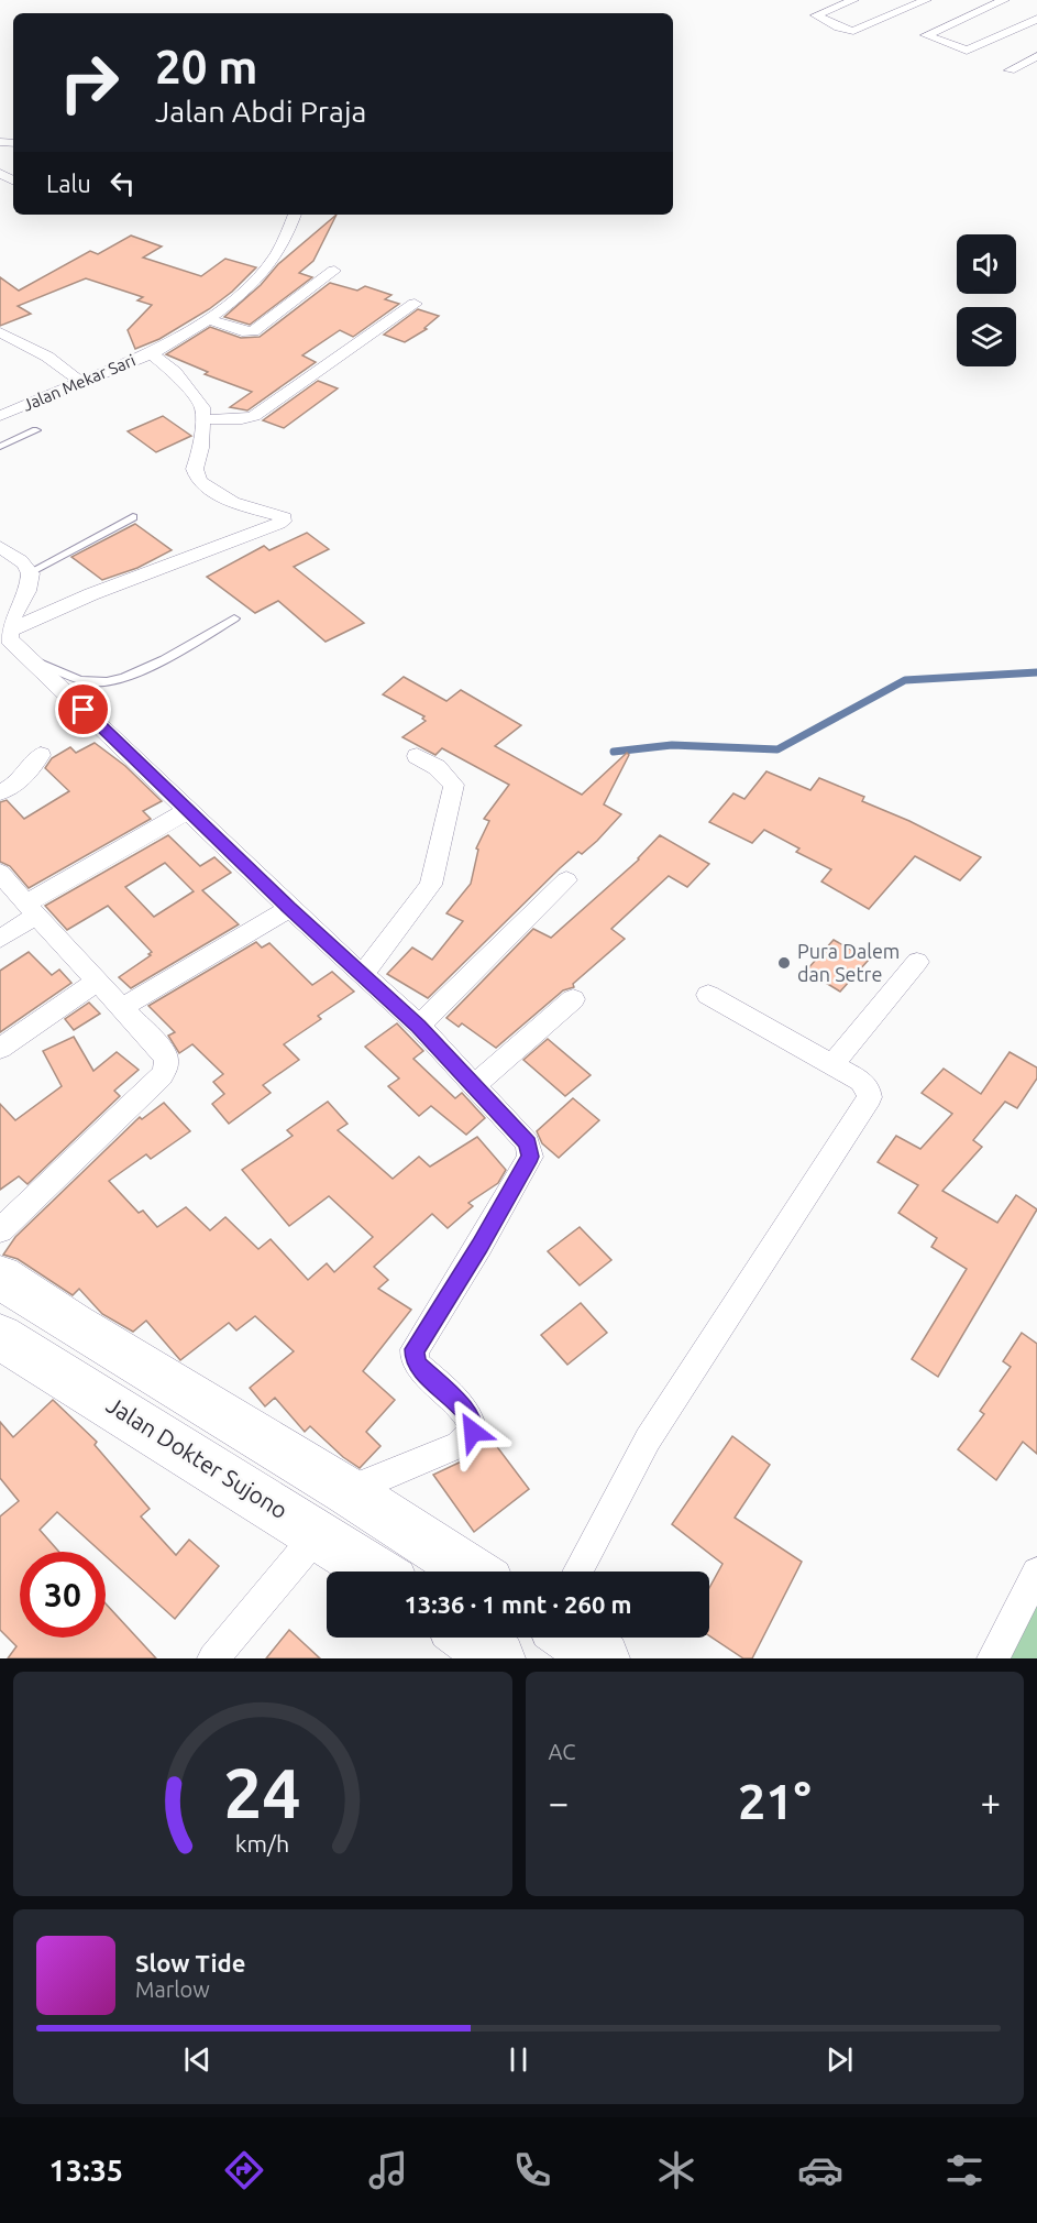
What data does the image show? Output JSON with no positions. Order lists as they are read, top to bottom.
{
  "streets": {
    "highway": ["Jalan Dokter Sujono"],
    "street": ["Jalan Mekar Sari"]
  },
  "places": ["Pura Dalem dan Setre"],
  "page": {
    "turn": ["20 m", "Jalan Abdi Praja"],
    "then": "Lalu",
    "limit": "30",
    "trip": "13:36 · 1 mnt · 260 m",
    "tile": "AC",
    "heat": ["−", "21°", "+"],
    "song": ["Slow Tide", "Marlow"],
    "tabs": "13:35",
    "gauge": ["24", "km/h"]
  }
}
